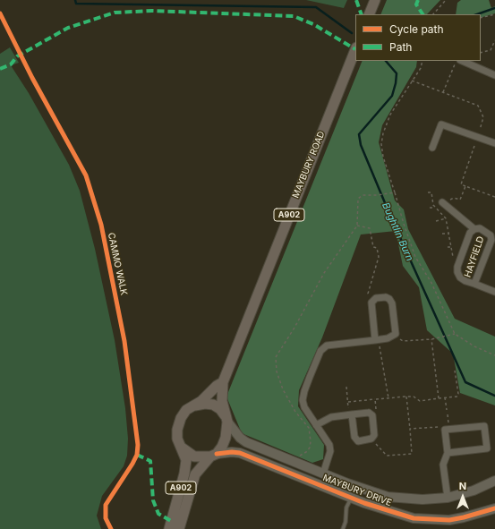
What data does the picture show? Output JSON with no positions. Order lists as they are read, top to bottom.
{
  "streets": {
    "main road": ["MAYBURY ROAD", "A902"],
    "street": ["HAYFIELD", "MAYBURY DRIVE"],
    "cycle path": ["CAMMO WALK"]
  },
  "crossings": [
    ["MAYBURY ROAD", "MAYBURY DRIVE"]
  ],
  "water": ["Bughtlin Burn"],
  "legend": ["Cycle path", "Path"],
  "north": "top"
}
